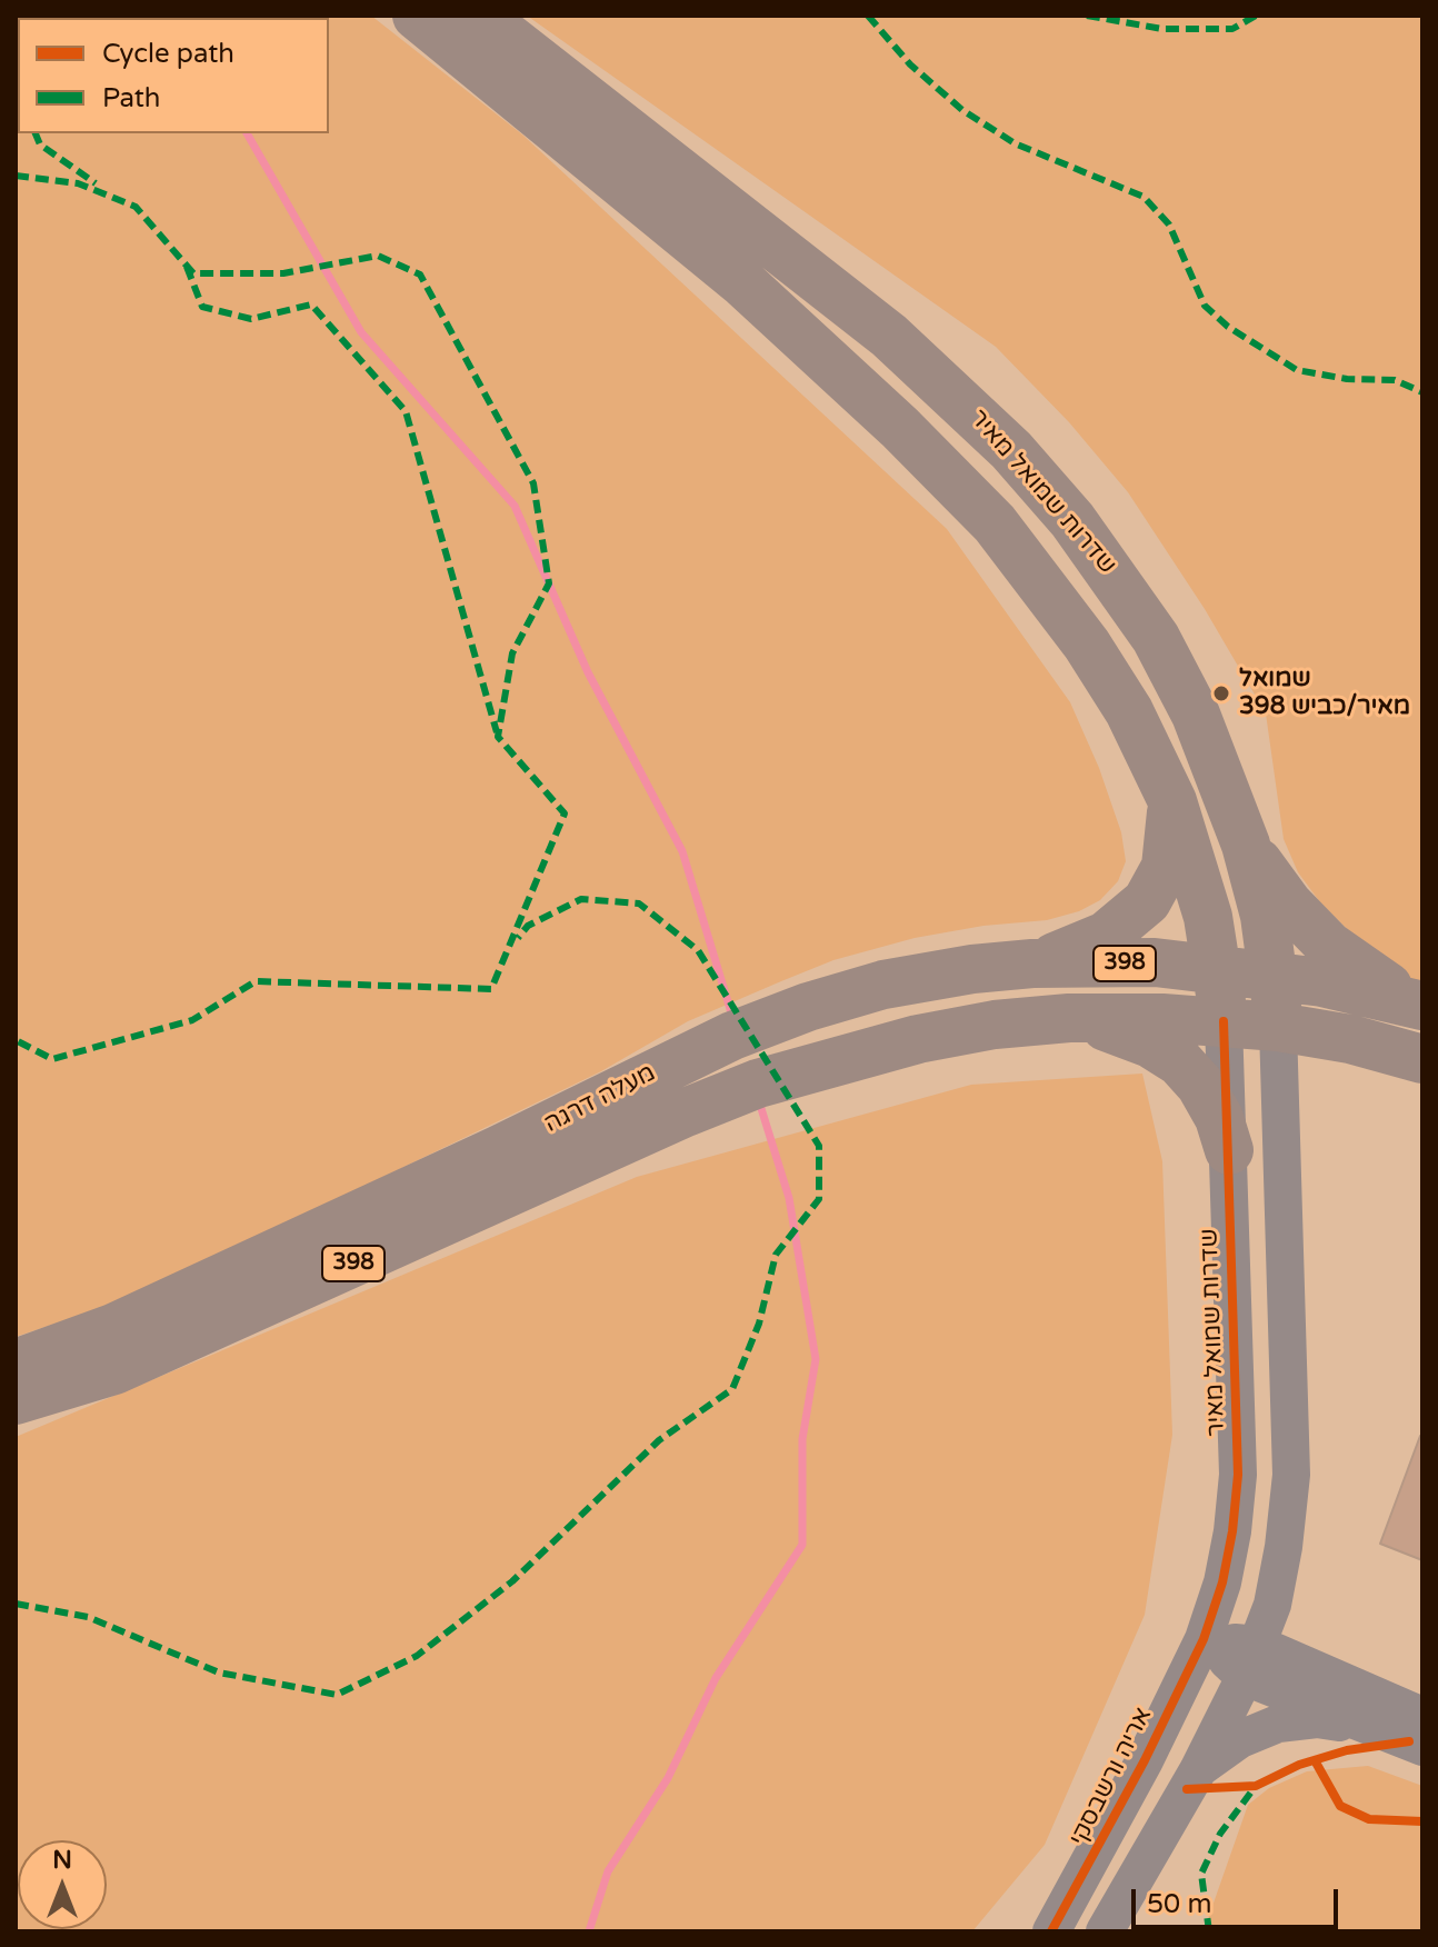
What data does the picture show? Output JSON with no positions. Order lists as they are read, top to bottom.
{
  "streets": {
    "main road": ["שדרות שמואל מאיר", "398", "מעלה דרגה"],
    "street": ["אריה ורשבסקי"]
  },
  "crossings": [
    ["שדרות שמואל מאיר", "398"],
    ["שדרות שמואל מאיר", "מעלה דרגה"],
    ["שדרות שמואל מאיר", "אריה ורשבסקי"],
    ["398", "מעלה דרגה"]
  ],
  "places": ["שמואל מאיר/כביש 398"],
  "legend": ["Cycle path", "Path"],
  "scale_bar": "50 m",
  "north": "top"
}
